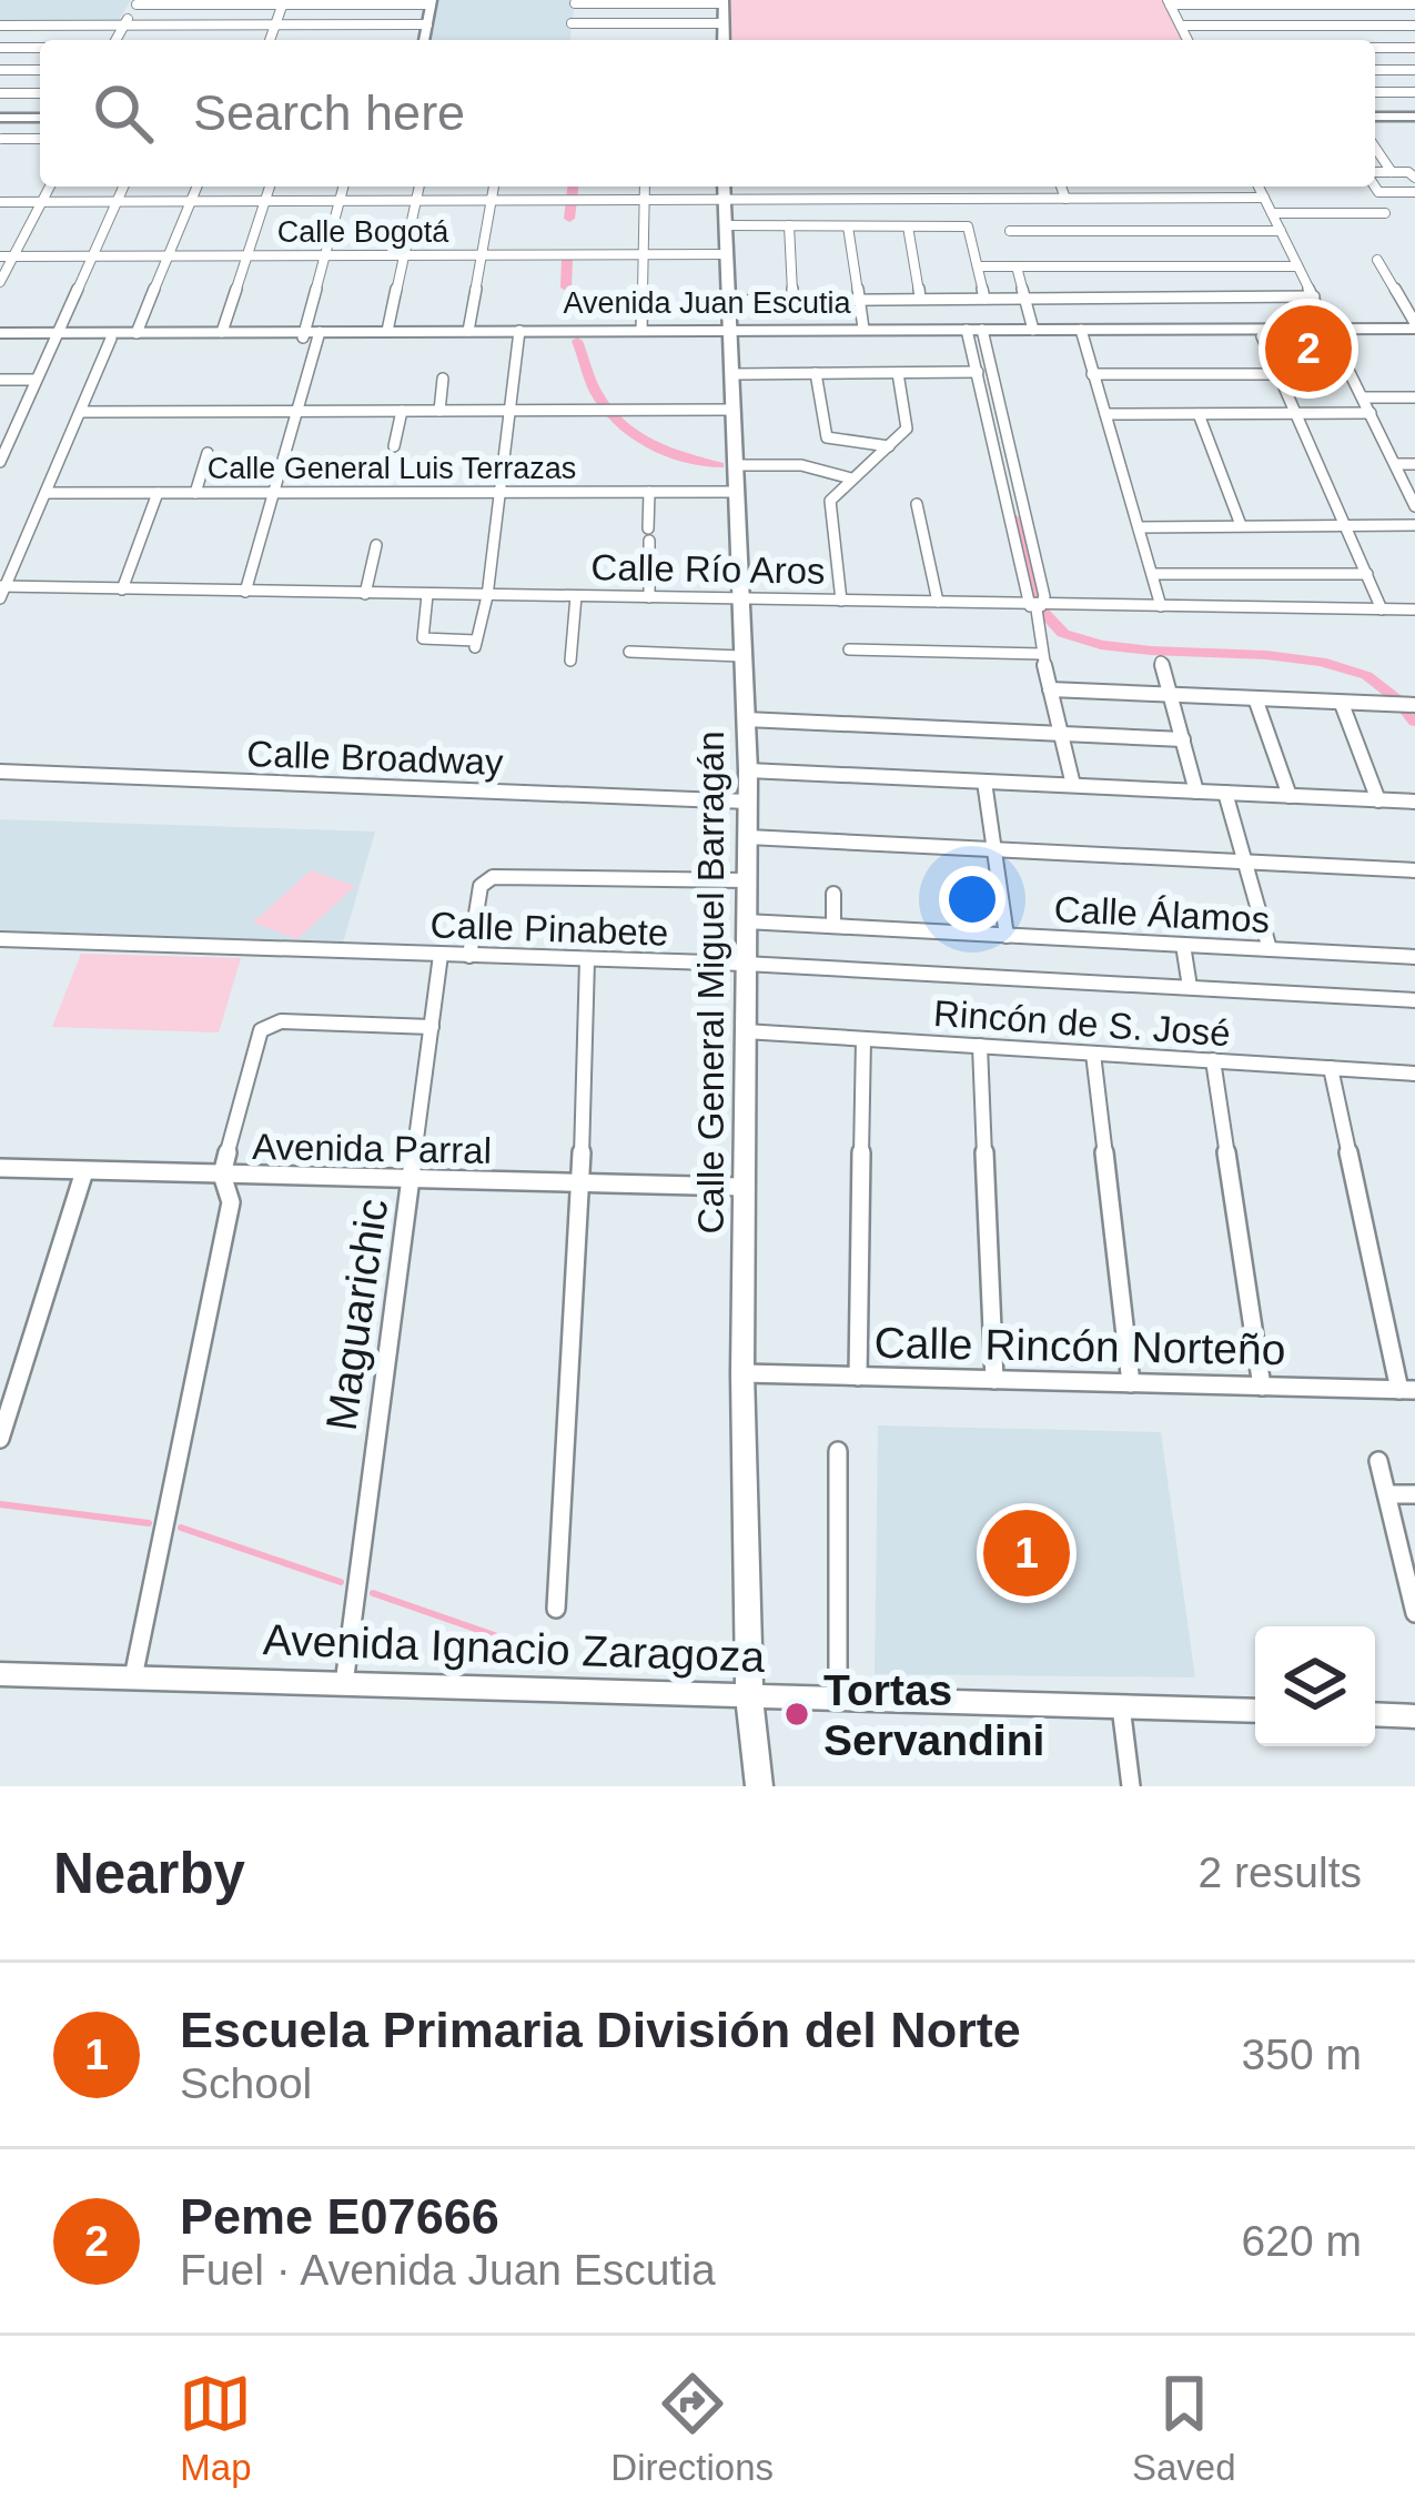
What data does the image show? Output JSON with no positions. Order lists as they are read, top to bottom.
{
  "streets": {
    "main road": ["Avenida Juan Escutia", "Calle General Miguel Barragán", "Avenida Ignacio Zaragoza"],
    "street": [
      "Calle Bogotá",
      "Calle General Luis Terrazas",
      "Calle Río Aros",
      "Calle Broadway",
      "Calle Álamos",
      "Calle Pinabete",
      "Rincón de S. José",
      "Avenida Parral",
      "Maguarichic",
      "Calle Rincón Norteño"
    ]
  },
  "crossings": [
    ["Calle Bogotá", "Calle General Miguel Barragán"],
    ["Avenida Juan Escutia", "Calle General Miguel Barragán"],
    ["Calle General Luis Terrazas", "Calle General Miguel Barragán"],
    ["Calle Río Aros", "Calle General Miguel Barragán"],
    ["Calle Broadway", "Calle General Miguel Barragán"],
    ["Calle Álamos", "Calle General Miguel Barragán"],
    ["Calle Pinabete", "Calle General Miguel Barragán"],
    ["Calle Pinabete", "Maguarichic"],
    ["Calle General Miguel Barragán", "Rincón de S. José"],
    ["Calle General Miguel Barragán", "Avenida Parral"],
    ["Calle General Miguel Barragán", "Calle Rincón Norteño"],
    ["Calle General Miguel Barragán", "Avenida Ignacio Zaragoza"],
    ["Avenida Parral", "Maguarichic"],
    ["Maguarichic", "Avenida Ignacio Zaragoza"]
  ],
  "places": ["Tortas Servandini"],
  "page": {
    "search": "Search here",
    "pins": ["2", "1"],
    "heading": ["Nearby", "2 results"],
    "list": [
      {
        "mark": "1",
        "name": "Escuela Primaria División del Norte",
        "note": "School",
        "value": "350 m"
      },
      {
        "mark": "2",
        "name": "Peme E07666",
        "note": "Fuel · Avenida Juan Escutia",
        "value": "620 m"
      }
    ],
    "nav": ["Map", "Directions", "Saved"]
  }
}
